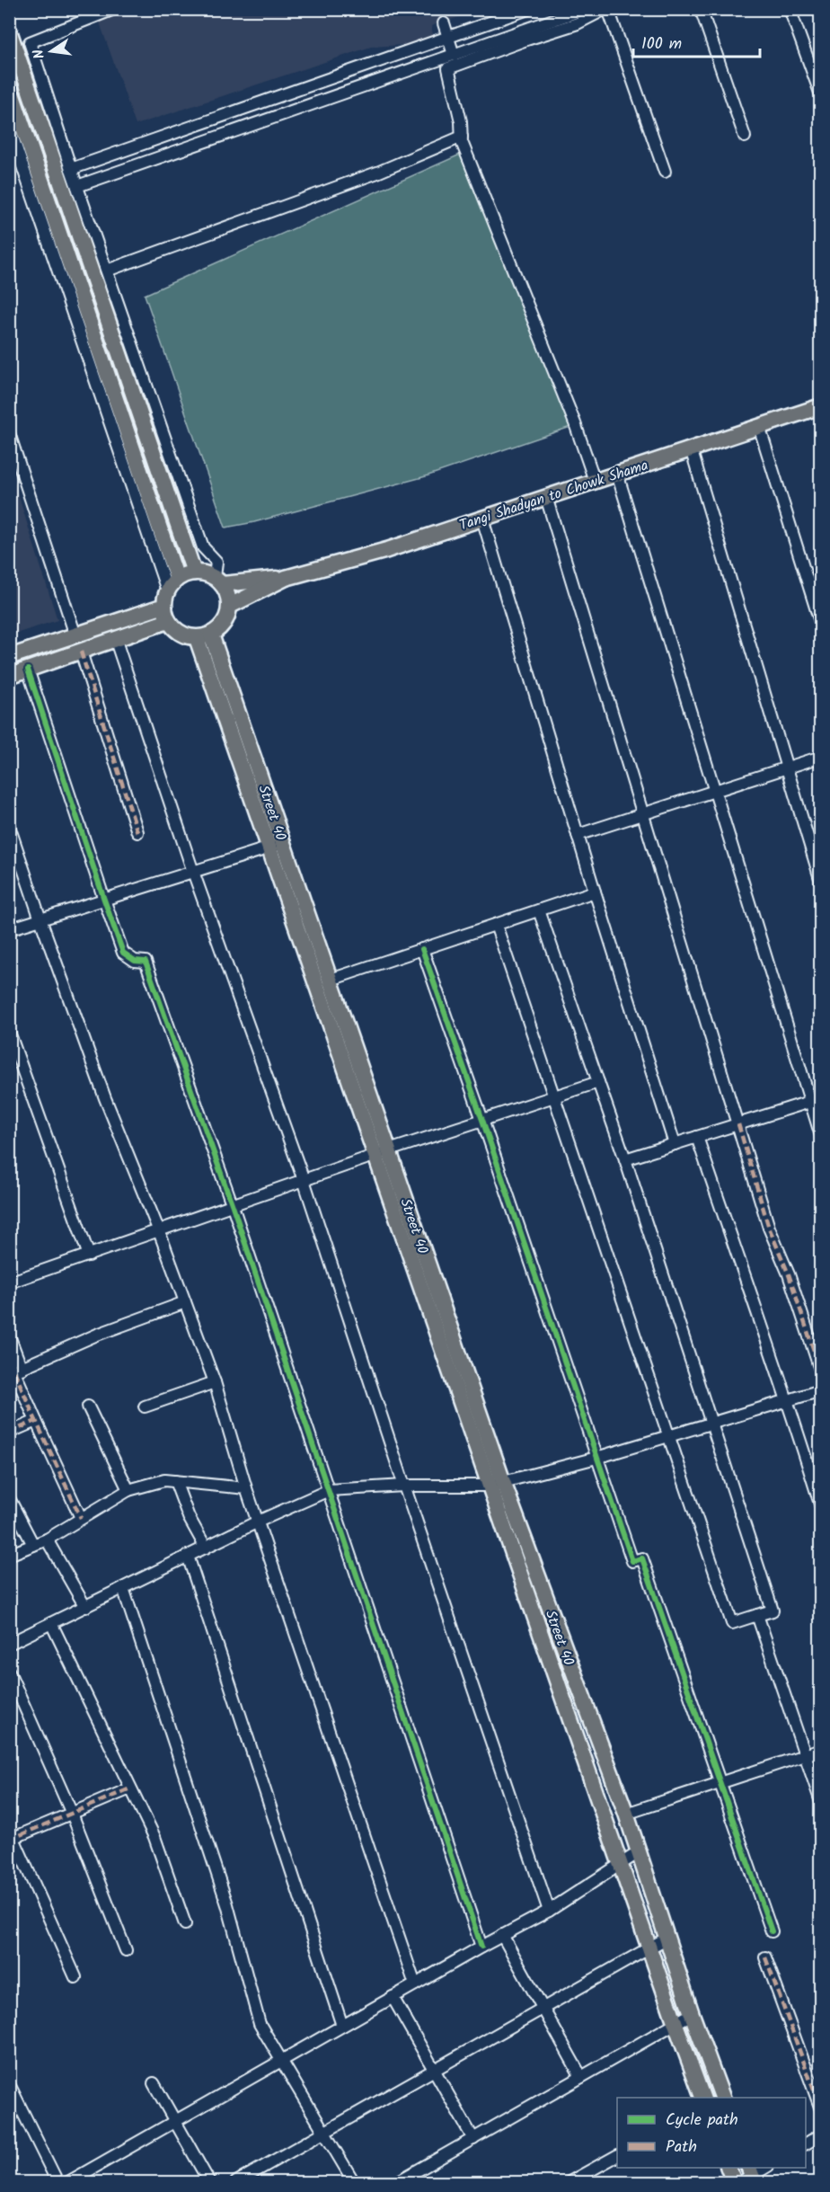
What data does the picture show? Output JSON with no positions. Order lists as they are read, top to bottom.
{
  "streets": {
    "main road": ["Tangi Shadyan to Chowk Shama", "Street 40"]
  },
  "legend": ["Cycle path", "Path"],
  "scale_bar": "100 m",
  "north": "left"
}
